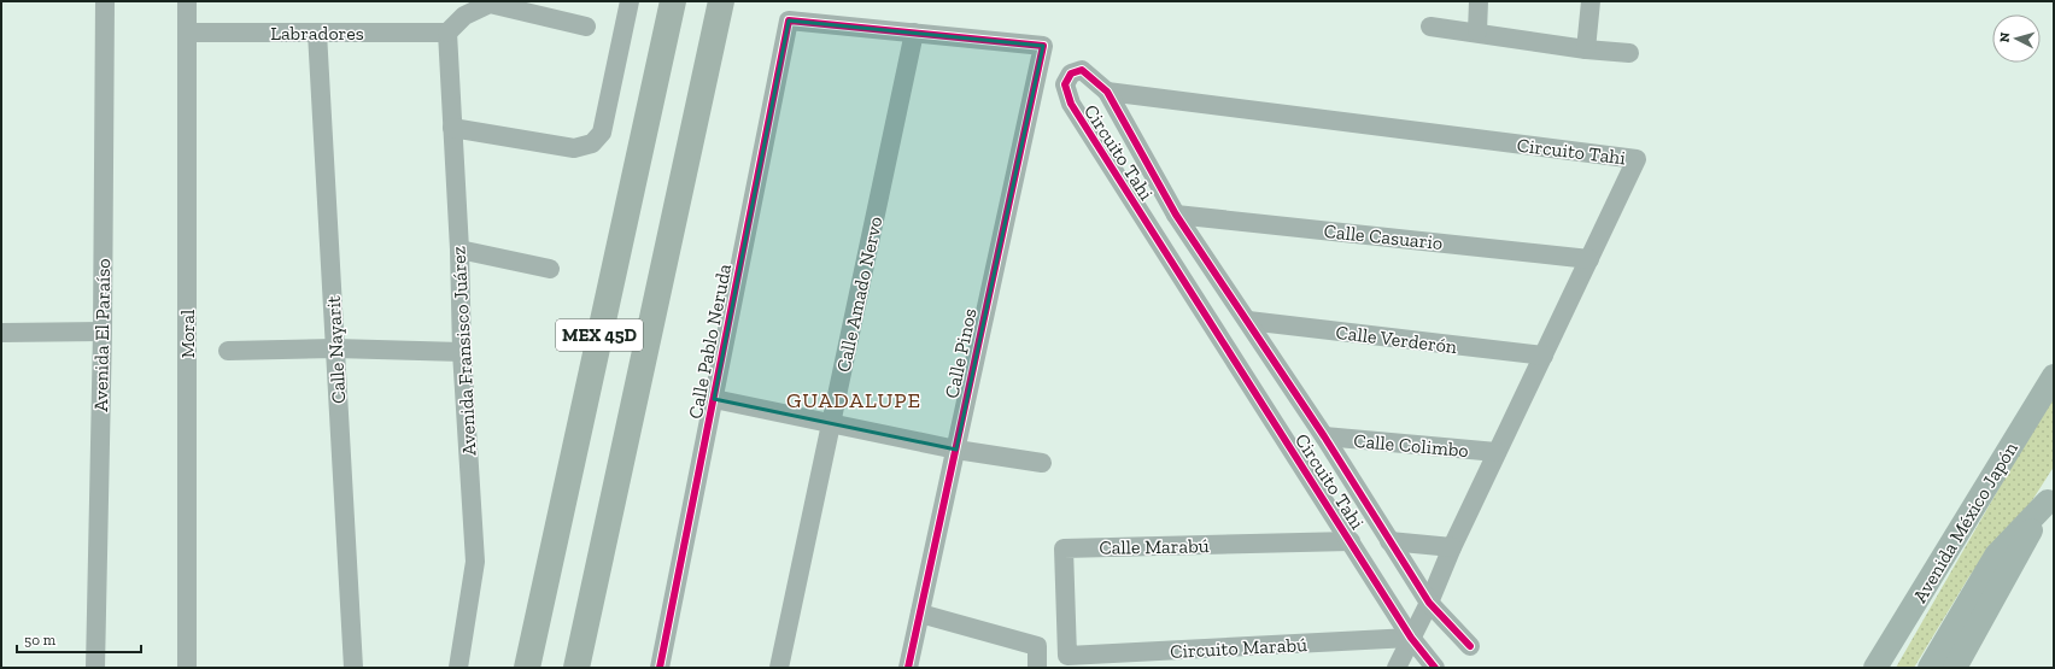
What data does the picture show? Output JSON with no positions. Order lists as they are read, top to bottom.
{
  "streets": {
    "highway": ["MEX 45D"],
    "main road": ["Avenida México Japón"],
    "street": [
      "Labradores",
      "Circuito Tahi",
      "Calle Casuario",
      "Calle Amado Nervo",
      "Moral",
      "Avenida El Paraíso",
      "Calle Verderón",
      "Calle Pablo Neruda",
      "Calle Nayarit",
      "Avenida Fransisco Juárez",
      "Calle Pinos",
      "Calle Colimbo",
      "Calle Marabú",
      "Circuito Marabú"
    ]
  },
  "crossings": [
    ["Labradores", "Moral"],
    ["Labradores", "Calle Nayarit"],
    ["Labradores", "Avenida Fransisco Juárez"],
    ["Circuito Tahi", "Calle Casuario"],
    ["Circuito Tahi", "Calle Verderón"],
    ["Circuito Tahi", "Calle Colimbo"],
    ["Circuito Tahi", "Calle Marabú"],
    ["Circuito Tahi", "Circuito Marabú"],
    ["Calle Amado Nervo", "Calle Pablo Neruda"],
    ["Calle Amado Nervo", "Calle Pinos"],
    ["Calle Pablo Neruda", "Calle Pinos"],
    ["Calle Marabú", "Circuito Marabú"]
  ],
  "districts": ["GUADALUPE"],
  "scale_bar": "50 m",
  "north": "left"
}
